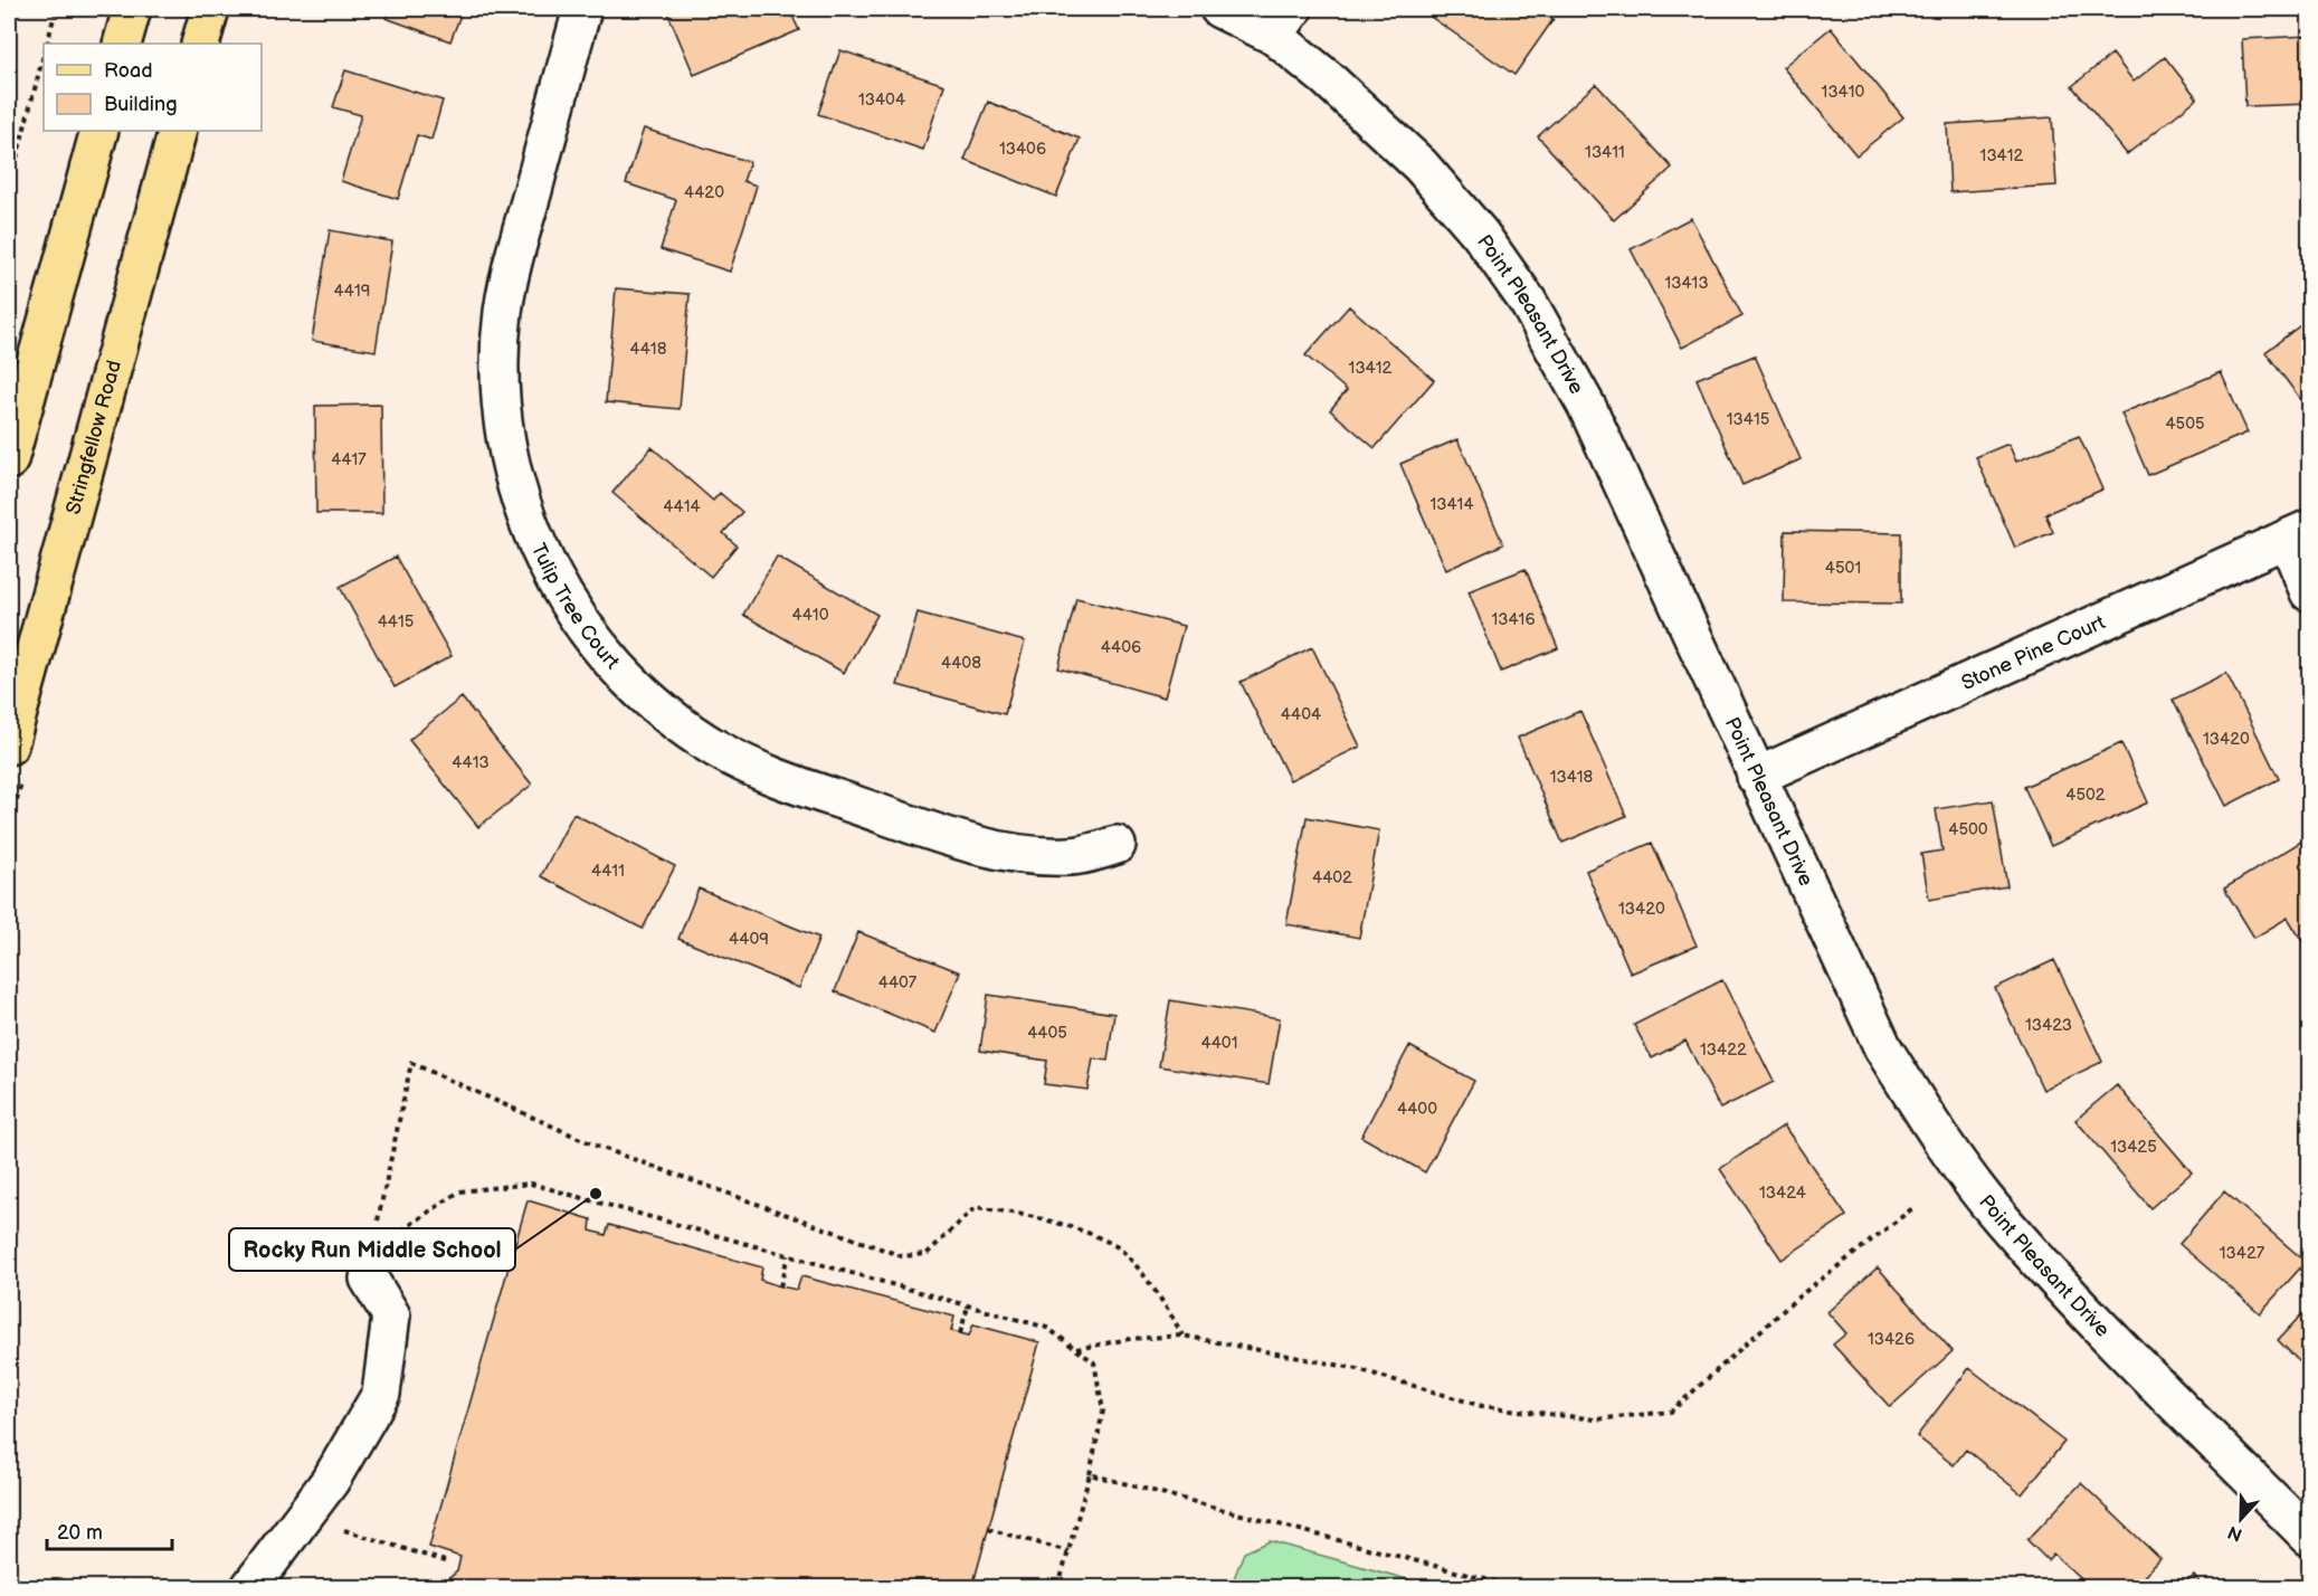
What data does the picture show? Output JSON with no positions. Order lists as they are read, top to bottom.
{
  "streets": {
    "main road": ["Stringfellow Road"],
    "street": ["Point Pleasant Drive", "Tulip Tree Court", "Stone Pine Court"]
  },
  "crossings": [
    ["Point Pleasant Drive", "Stone Pine Court"]
  ],
  "places": ["Rocky Run Middle School"],
  "house_numbers": [
    "13410",
    "13404",
    "13406",
    "13411",
    "13412",
    "4420",
    "13413",
    "4419",
    "4418",
    "13412",
    "13415",
    "4505",
    "4417",
    "13414",
    "4414",
    "4501",
    "4410",
    "13416",
    "4415",
    "4406",
    "4408",
    "4404",
    "13420",
    "4413",
    "13418",
    "4502",
    "4500",
    "4411",
    "4402",
    "13420",
    "4409",
    "4407",
    "13423",
    "4405",
    "4401",
    "13422",
    "4400",
    "13425",
    "13424",
    "13427",
    "13426"
  ],
  "legend": ["Road", "Building"],
  "scale_bar": "20 m",
  "north": "bottom"
}
